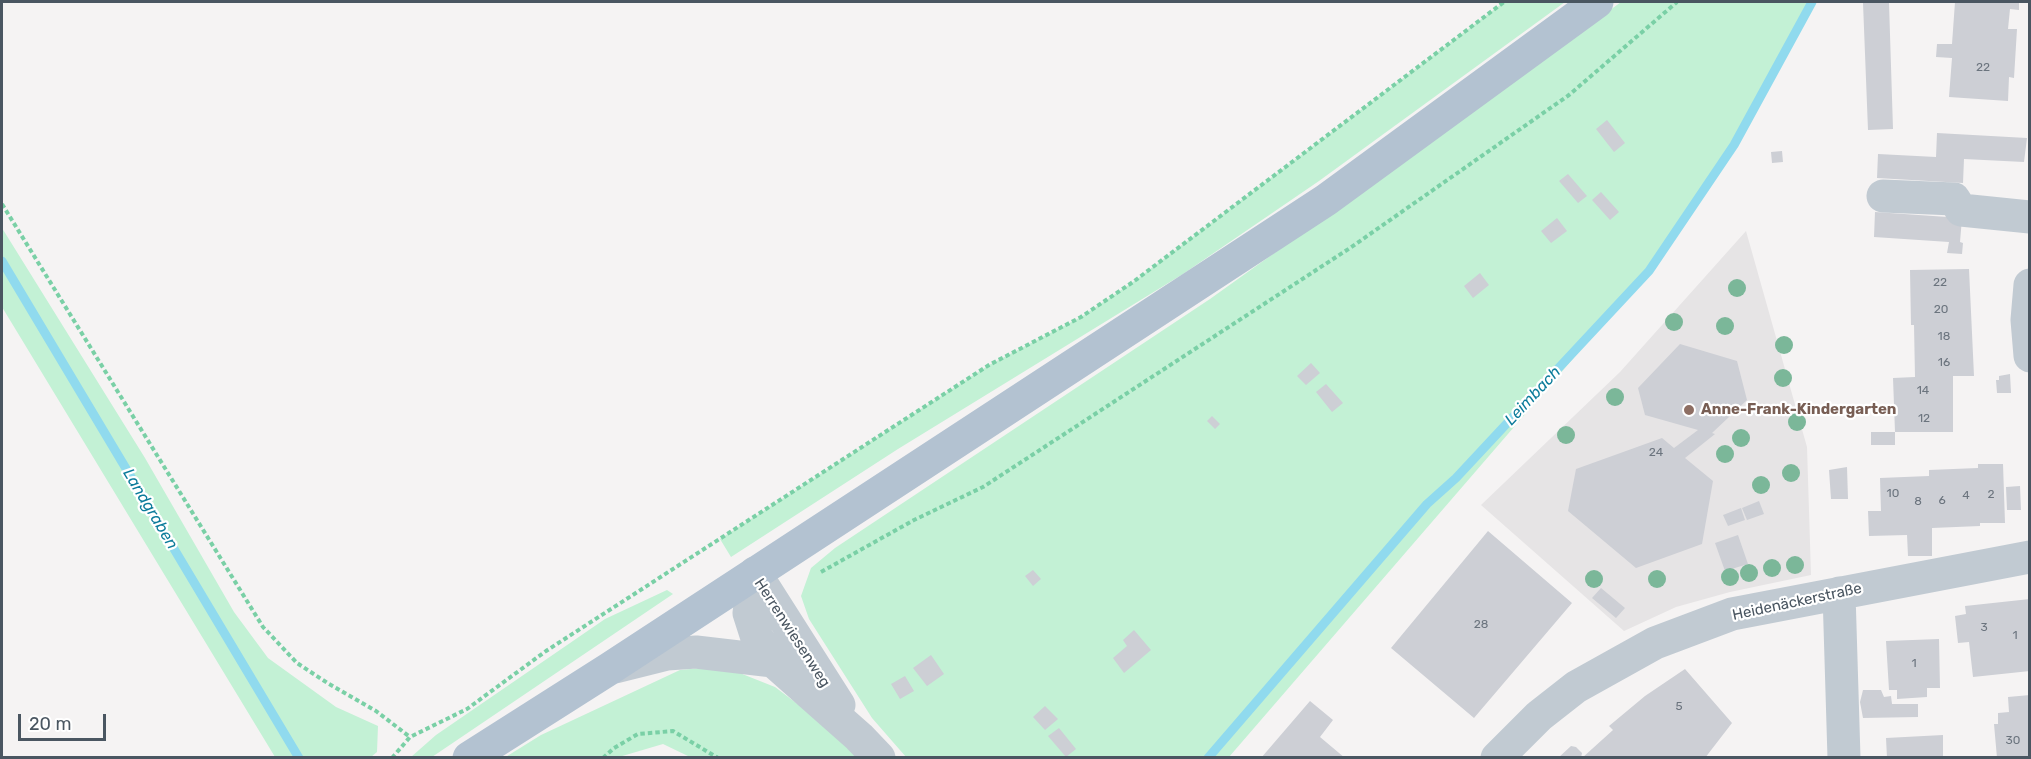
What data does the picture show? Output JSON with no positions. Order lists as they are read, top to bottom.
{
  "streets": {
    "street": ["Heidenäckerstraße", "Herrenwiesenweg"]
  },
  "water": ["Leimbach", "Landgraben"],
  "places": ["Anne-Frank-Kindergarten"],
  "house_numbers": [
    "22",
    "22",
    "20",
    "18",
    "16",
    "14",
    "12",
    "24",
    "10",
    "2",
    "4",
    "6",
    "8",
    "28",
    "3",
    "1",
    "1",
    "5",
    "30"
  ],
  "scale_bar": "20 m"
}
